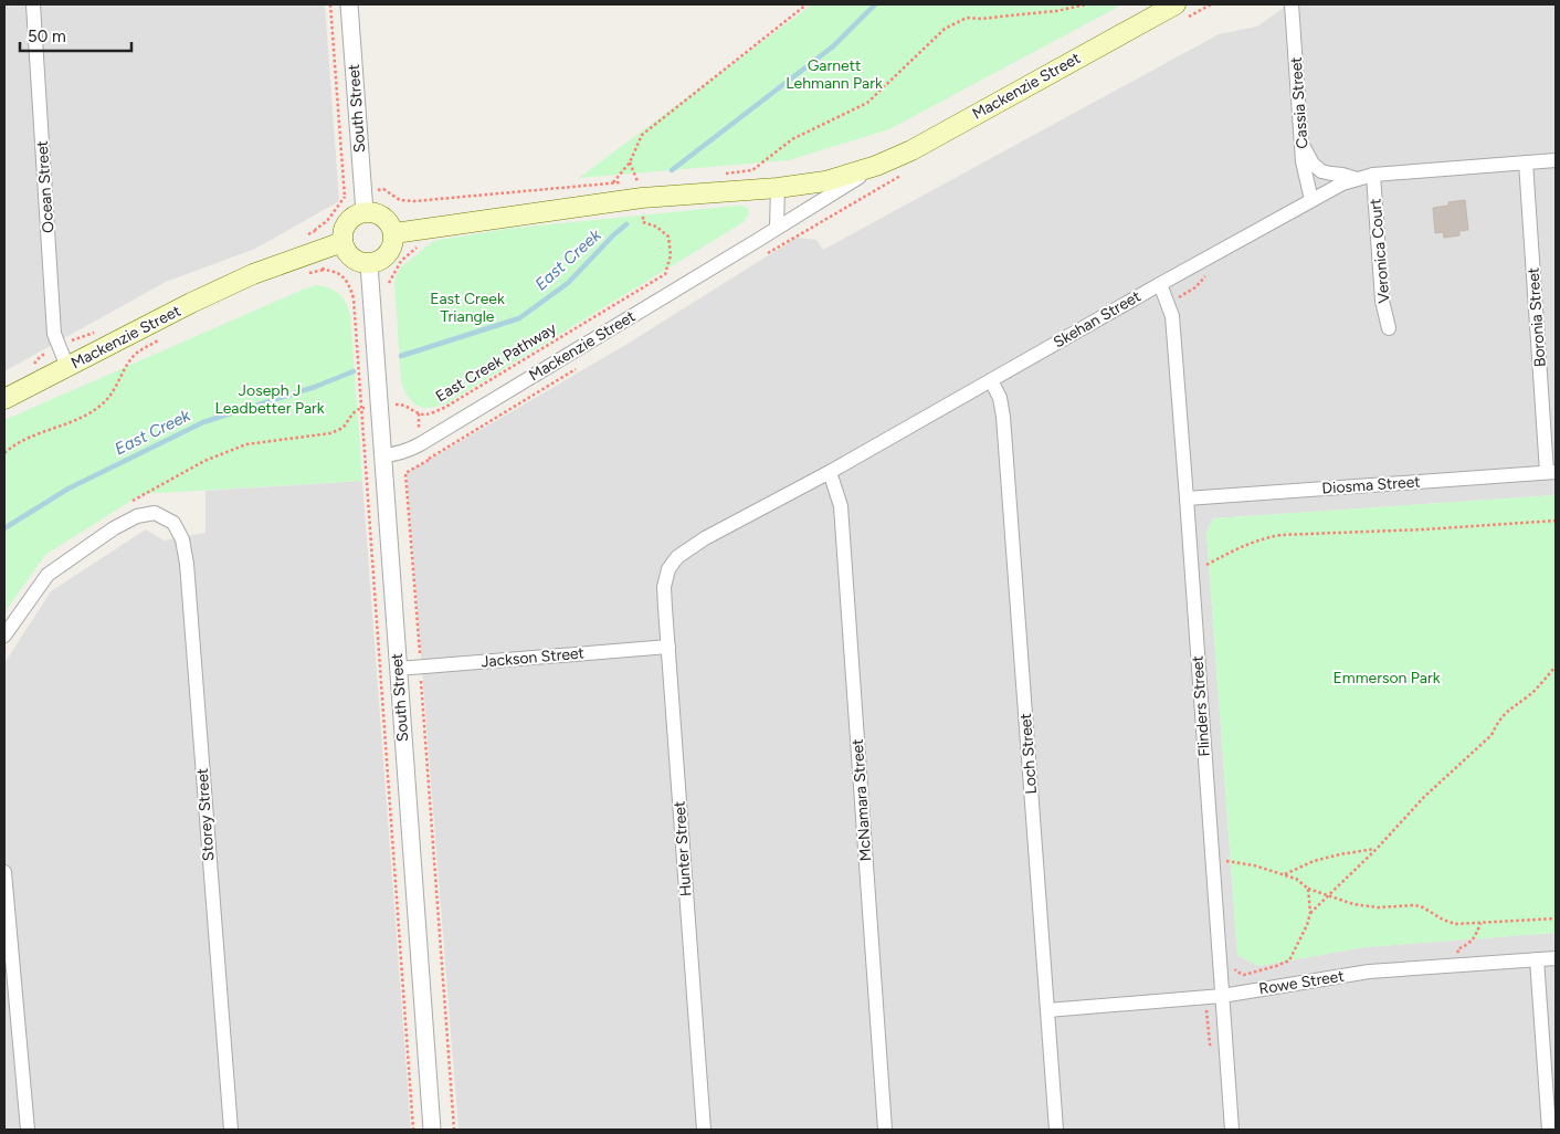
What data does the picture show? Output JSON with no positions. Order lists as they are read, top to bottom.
{
  "streets": {
    "main road": ["Mackenzie Street"],
    "street": [
      "Cassia Street",
      "South Street",
      "Ocean Street",
      "Veronica Court",
      "Boronia Street",
      "Skehan Street",
      "Diosma Street",
      "Jackson Street",
      "Flinders Street",
      "Loch Street",
      "McNamara Street",
      "Storey Street",
      "Hunter Street",
      "Rowe Street"
    ],
    "path": ["East Creek Pathway"]
  },
  "crossings": [
    ["Mackenzie Street", "South Street"],
    ["Mackenzie Street", "Ocean Street"],
    ["Mackenzie Street", "East Creek Pathway"],
    ["Cassia Street", "Skehan Street"],
    ["South Street", "Jackson Street"],
    ["Veronica Court", "Skehan Street"],
    ["Boronia Street", "Skehan Street"],
    ["Boronia Street", "Diosma Street"],
    ["Skehan Street", "Flinders Street"],
    ["Skehan Street", "Loch Street"],
    ["Skehan Street", "McNamara Street"],
    ["Skehan Street", "Hunter Street"],
    ["Diosma Street", "Flinders Street"],
    ["Jackson Street", "Hunter Street"],
    ["Flinders Street", "Rowe Street"],
    ["Loch Street", "Rowe Street"]
  ],
  "water": ["East Creek"],
  "parks": [
    "Garnett Lehmann Park",
    "East Creek Triangle",
    "Joseph J Leadbetter Park",
    "Emmerson Park"
  ],
  "scale_bar": "50 m"
}
